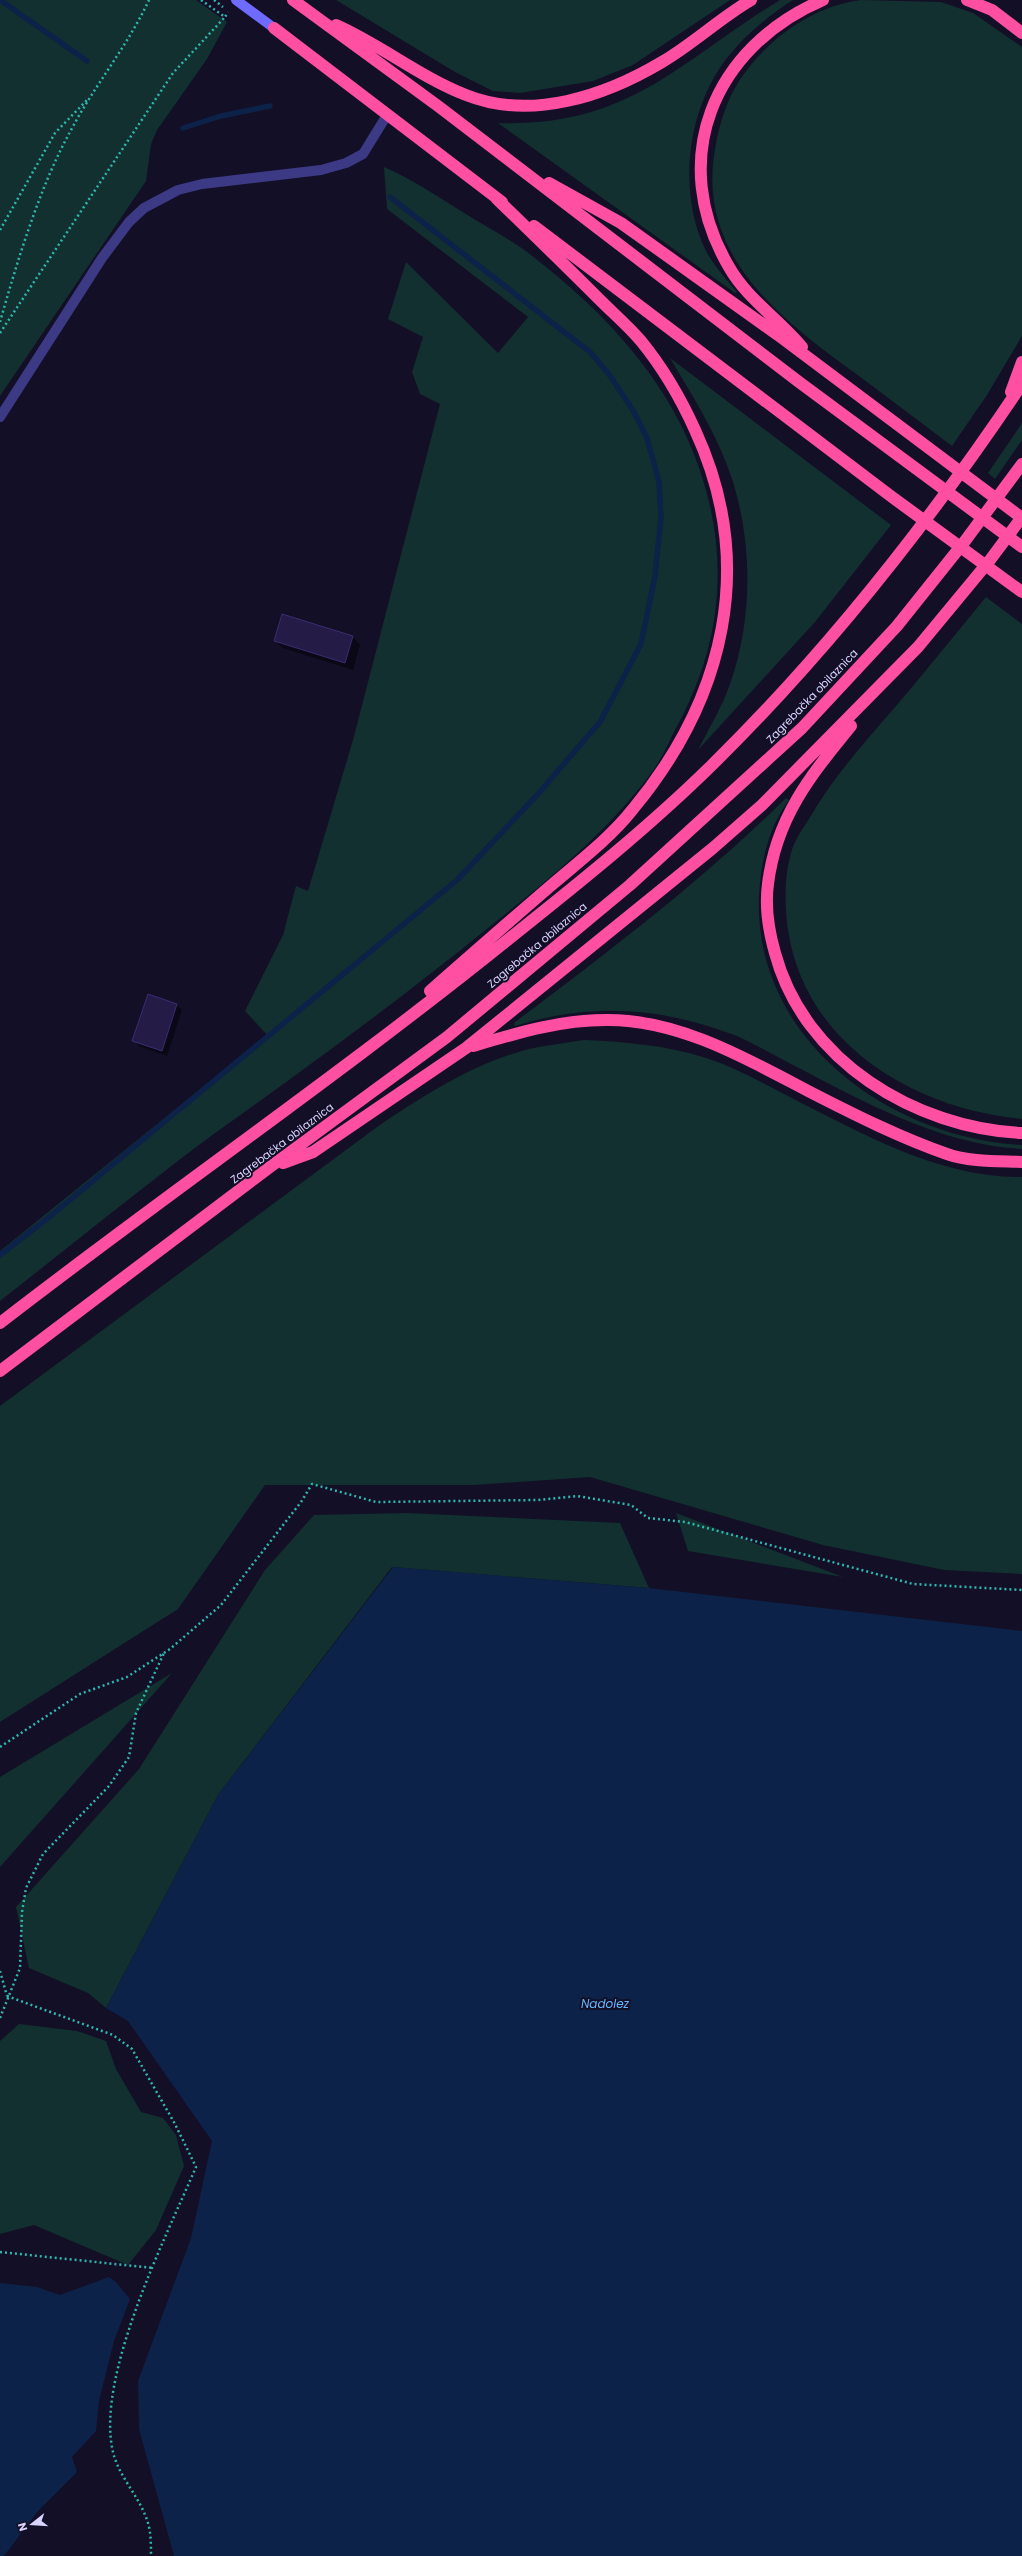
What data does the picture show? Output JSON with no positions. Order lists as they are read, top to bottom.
{
  "streets": {
    "highway": ["Zagrebačka obilaznica"]
  },
  "water": ["Nadolez"],
  "north": "left"
}
